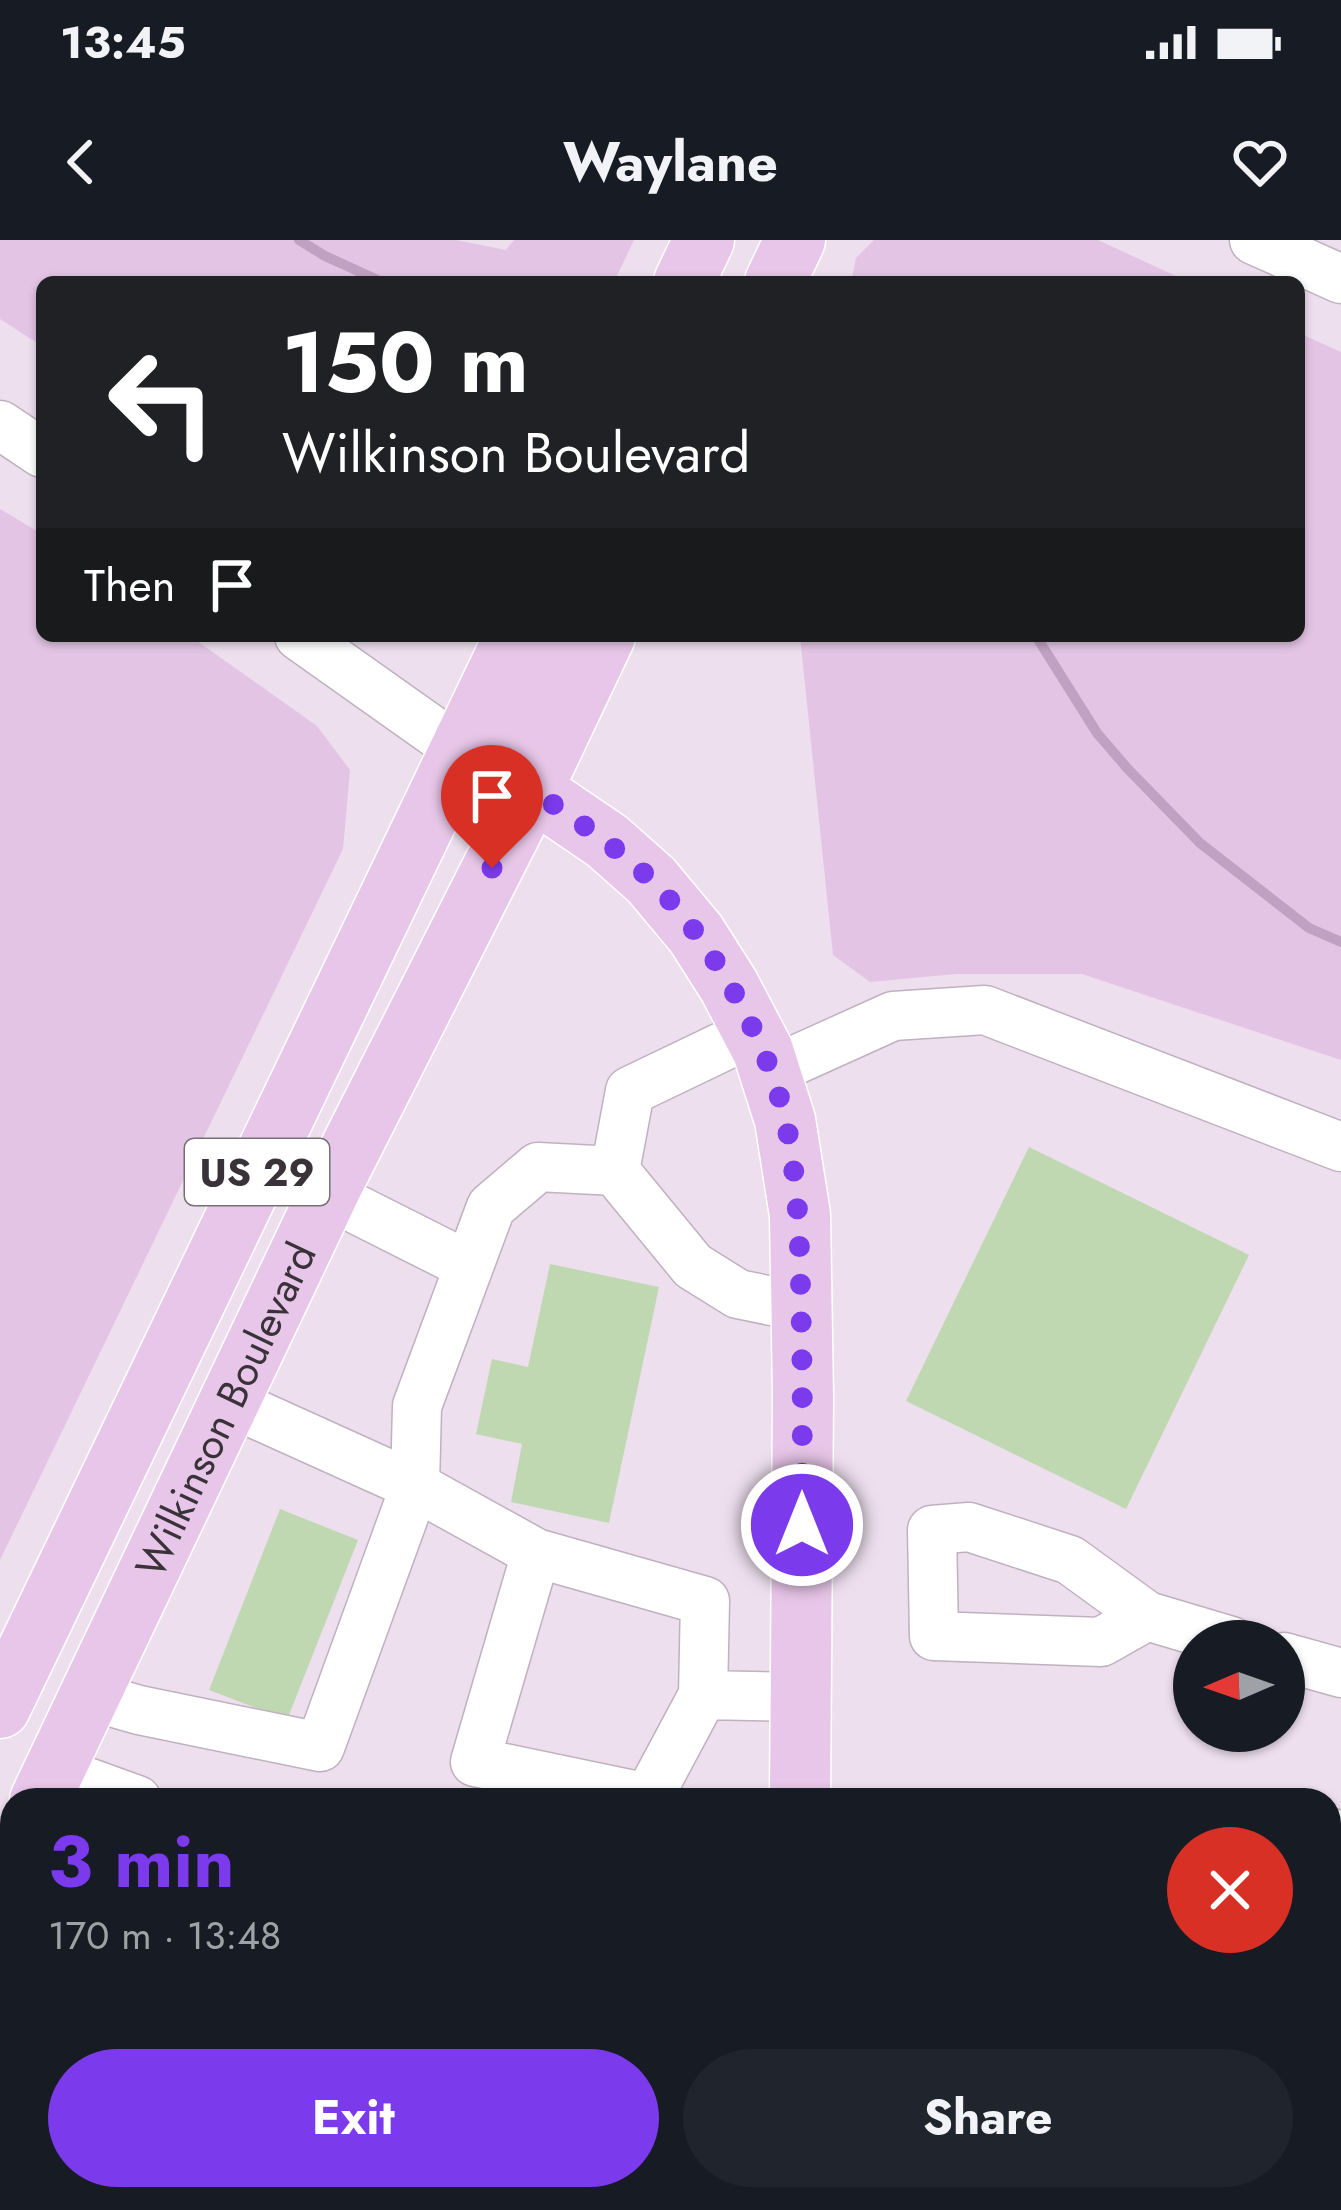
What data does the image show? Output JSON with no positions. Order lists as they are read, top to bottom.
{
  "streets": {
    "main road": ["US 29", "Wilkinson Boulevard"]
  },
  "north": "left",
  "page": {
    "status": "13:45",
    "header": "Waylane",
    "turn": ["150 m", "Wilkinson Boulevard"],
    "then": "Then",
    "heading": ["3 min", "170 m · 13:48"],
    "buttons": ["Exit", "Share"]
  }
}
